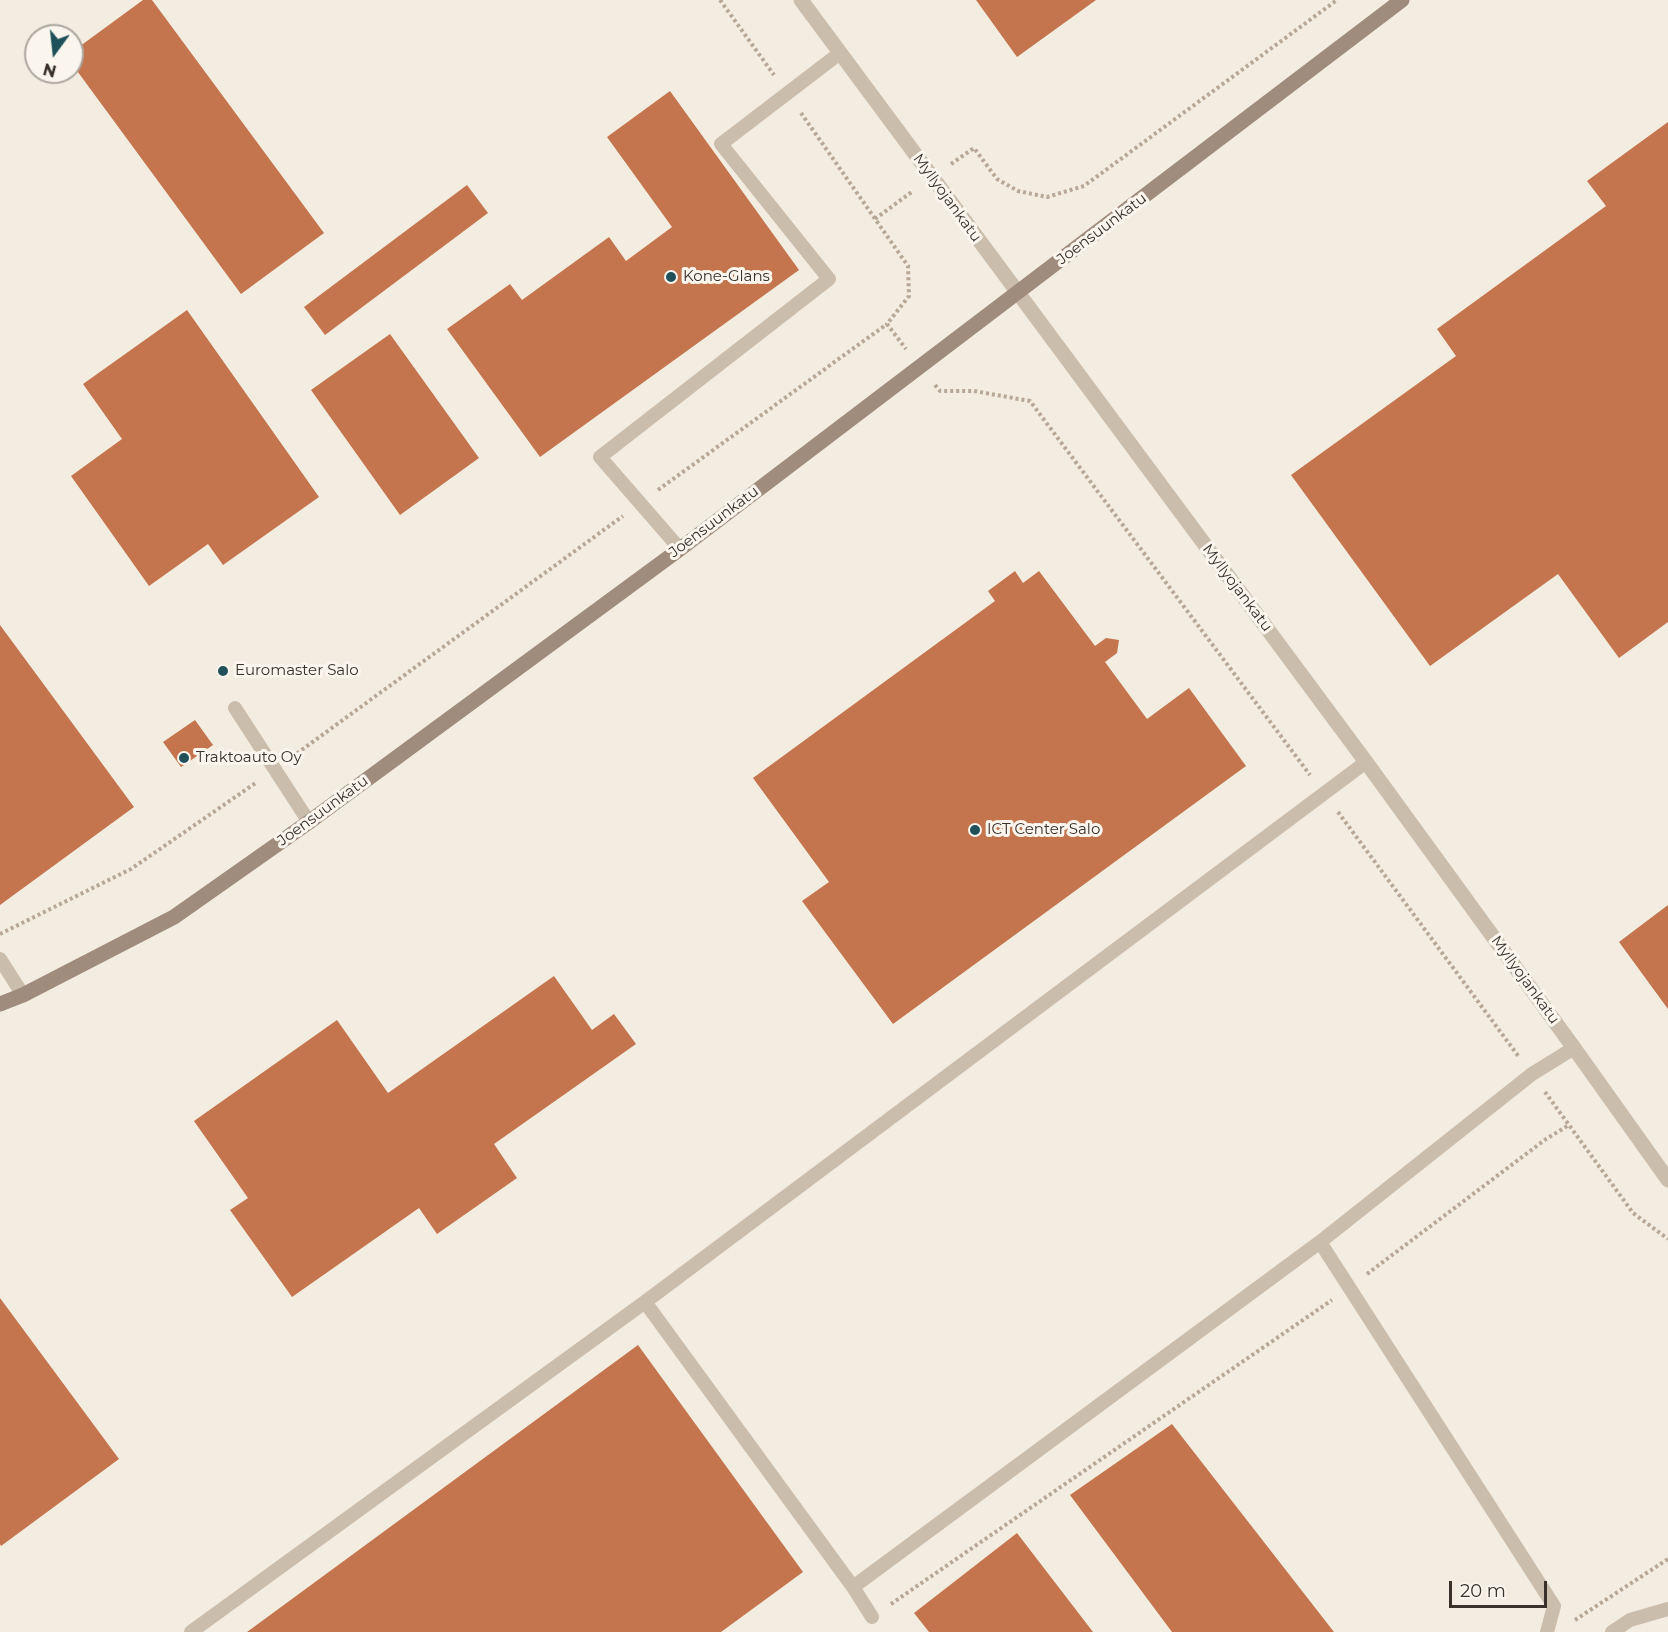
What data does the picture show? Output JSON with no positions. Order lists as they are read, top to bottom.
{
  "streets": {
    "street": ["Myllyojankatu", "Joensuunkatu"]
  },
  "crossings": [
    ["Myllyojankatu", "Joensuunkatu"]
  ],
  "places": [
    "Kone-Glans",
    "Euromaster Salo",
    "Traktoauto Oy",
    "ICT Center Salo"
  ],
  "scale_bar": "20 m",
  "north": "bottom"
}
